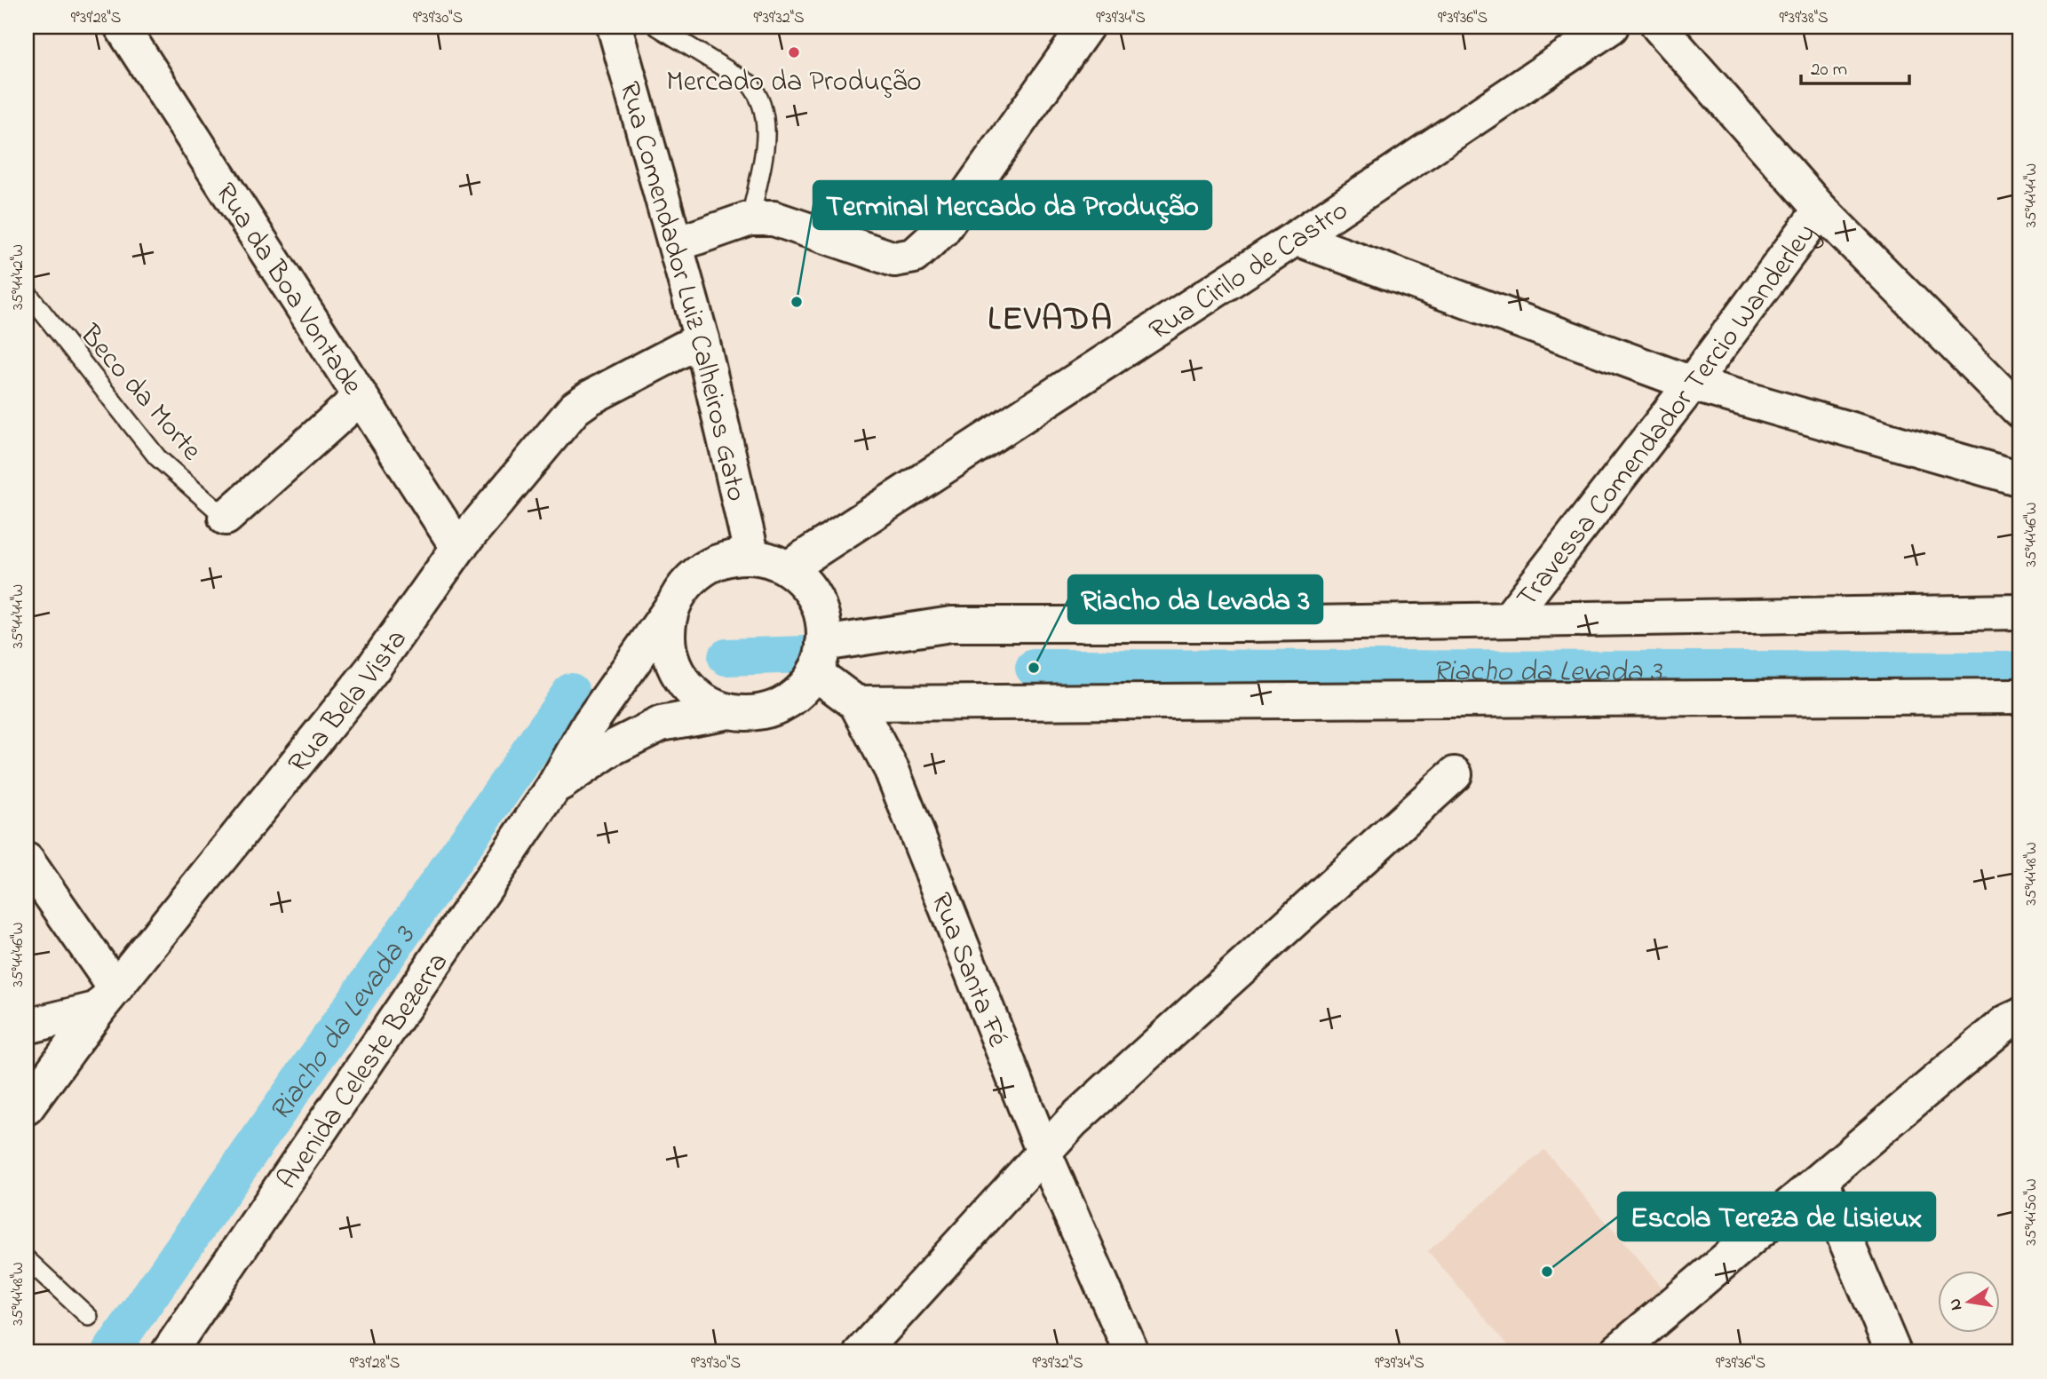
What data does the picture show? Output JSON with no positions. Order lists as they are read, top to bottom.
{
  "streets": {
    "street": [
      "Rua Cirilo de Castro",
      "Rua da Boa Vontade",
      "Rua Comendador Luiz Calheiros Gato",
      "Travessa Comendador Tercio Wanderley",
      "Rua Bela Vista",
      "Rua Santa Fé",
      "Avenida Celeste Bezerra"
    ],
    "lane": ["Beco da Morte"]
  },
  "crossings": [
    ["Rua Cirilo de Castro", "Rua Comendador Luiz Calheiros Gato"],
    ["Rua Cirilo de Castro", "Rua Santa Fé"],
    ["Rua Cirilo de Castro", "Avenida Celeste Bezerra"],
    ["Rua da Boa Vontade", "Rua Bela Vista"],
    ["Rua Comendador Luiz Calheiros Gato", "Rua Bela Vista"],
    ["Rua Comendador Luiz Calheiros Gato", "Rua Santa Fé"],
    ["Rua Comendador Luiz Calheiros Gato", "Avenida Celeste Bezerra"],
    ["Rua Santa Fé", "Avenida Celeste Bezerra"]
  ],
  "districts": ["LEVADA"],
  "water": ["Riacho da Levada 3"],
  "places": [
    "Mercado da Produção",
    "Terminal Mercado da Produção",
    "Riacho da Levada 3",
    "Escola Tereza de Lisieux"
  ],
  "scale_bar": "20 m",
  "north": "left",
  "coordinates": [
    "9°39'28\"S",
    "9°39'30\"S",
    "9°39'32\"S",
    "9°39'34\"S",
    "9°39'36\"S",
    "9°39'38\"S",
    "35°44'44\"W",
    "35°44'42\"W",
    "35°44'46\"W",
    "35°44'48\"W",
    "35°44'50\"W"
  ]
}
